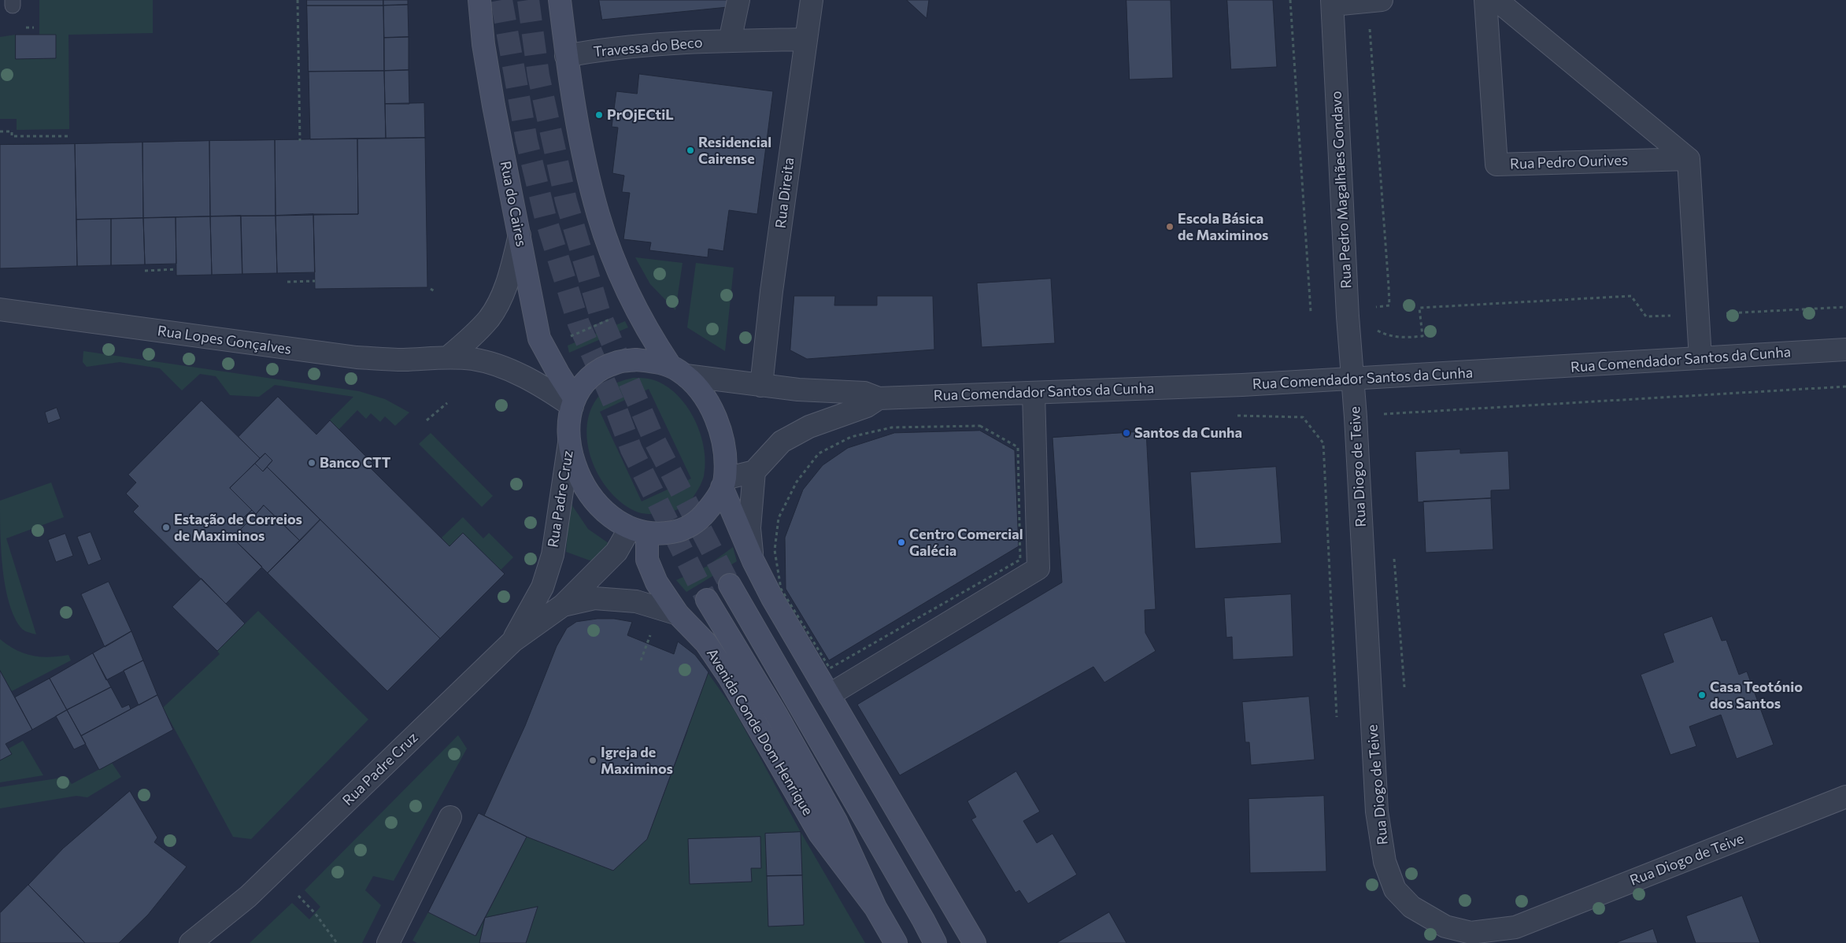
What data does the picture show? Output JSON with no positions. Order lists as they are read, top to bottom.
{
  "streets": {
    "main road": ["Rua do Caires", "Avenida Conde Dom Henrique"],
    "street": [
      "Travessa do Beco",
      "Rua Pedro Ourives",
      "Rua Pedro Magalhães Gondavo",
      "Rua Direita",
      "Rua Lopes Gonçalves",
      "Rua Comendador Santos da Cunha",
      "Rua Diogo de Teive",
      "Rua Padre Cruz"
    ]
  },
  "crossings": [
    ["Travessa do Beco", "Rua Direita"],
    ["Rua Pedro Magalhães Gondavo", "Rua Comendador Santos da Cunha"],
    ["Rua Pedro Magalhães Gondavo", "Rua Diogo de Teive"],
    ["Rua Direita", "Rua Comendador Santos da Cunha"],
    ["Rua do Caires", "Rua Lopes Gonçalves"],
    ["Rua Comendador Santos da Cunha", "Rua Diogo de Teive"],
    ["Rua Padre Cruz", "Avenida Conde Dom Henrique"]
  ],
  "places": [
    "PrOjECtiL",
    "Residencial Cairense",
    "Escola Básica de Maximinos",
    "Santos da Cunha",
    "Banco CTT",
    "Estação de Correios de Maximinos",
    "Centro Comercial Galécia",
    "Casa Teotónio dos Santos",
    "Igreja de Maximinos"
  ]
}
